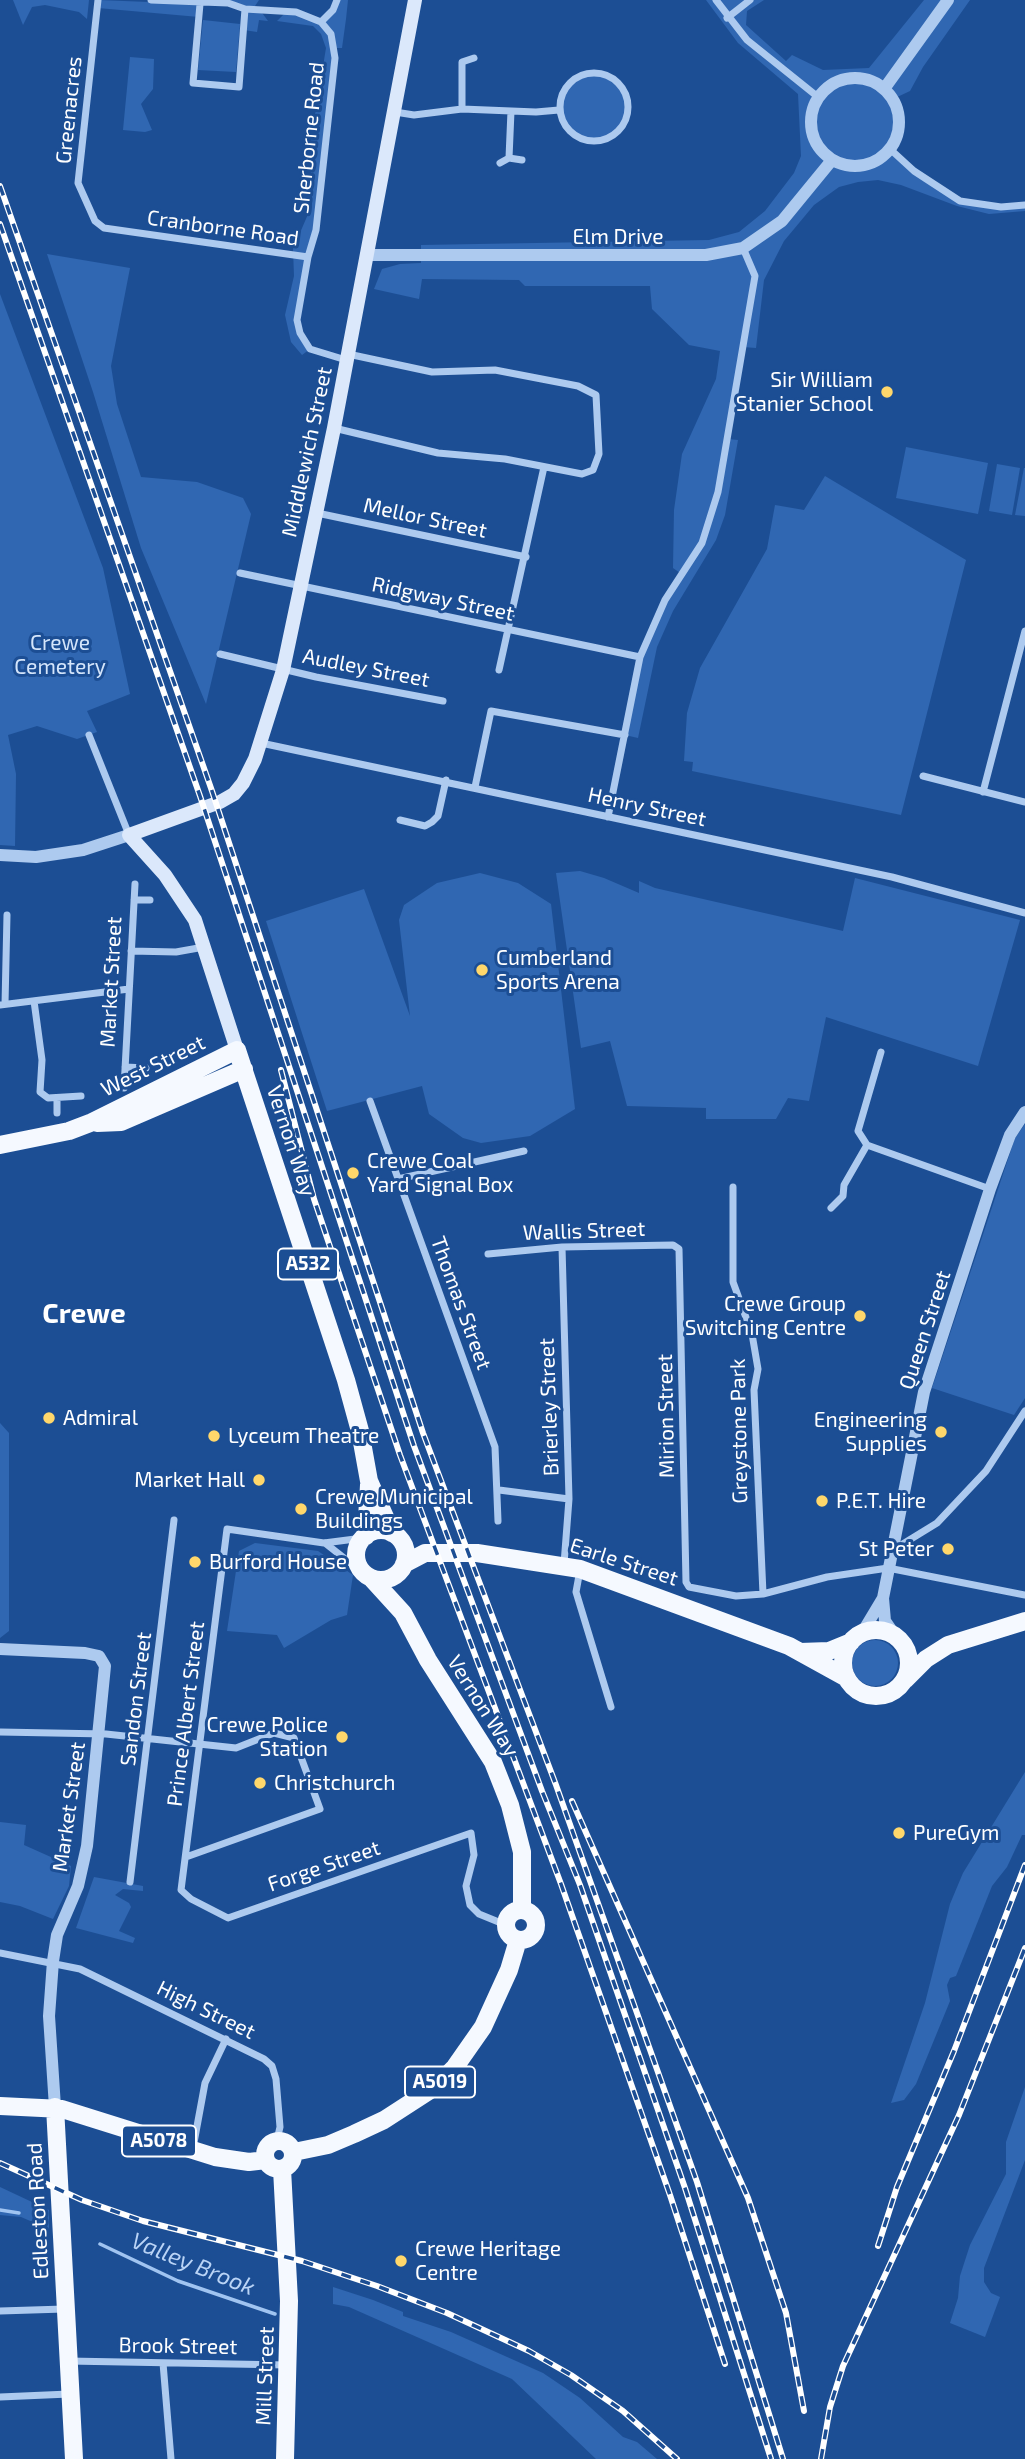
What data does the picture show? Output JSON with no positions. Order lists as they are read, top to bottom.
{
  "streets": {
    "main road": [
      "Middlewich Street",
      "West Street",
      "Vernon Way",
      "A532",
      "Earle Street",
      "A5019",
      "A5078",
      "Edleston Road",
      "Mill Street"
    ],
    "street": [
      "Greenacres",
      "Sherborne Road",
      "Cranborne Road",
      "Elm Drive",
      "Mellor Street",
      "Ridgway Street",
      "Audley Street",
      "Henry Street",
      "Market Street",
      "Wallis Street",
      "Thomas Street",
      "Queen Street",
      "Brierley Street",
      "Mirion Street",
      "Greystone Park",
      "Sandon Street",
      "Prince Albert Street",
      "Forge Street",
      "High Street",
      "Brook Street"
    ]
  },
  "crossings": [
    ["Greenacres", "Cranborne Road"],
    ["Sherborne Road", "Cranborne Road"],
    ["Sherborne Road", "Middlewich Street"],
    ["Elm Drive", "Middlewich Street"],
    ["Middlewich Street", "Mellor Street"],
    ["Middlewich Street", "Ridgway Street"],
    ["Middlewich Street", "Audley Street"],
    ["Middlewich Street", "Henry Street"],
    ["Middlewich Street", "Vernon Way"],
    ["Market Street", "High Street"],
    ["Market Street", "Edleston Road"],
    ["West Street", "Vernon Way"],
    ["Vernon Way", "Earle Street"],
    ["Vernon Way", "Forge Street"],
    ["Vernon Way", "High Street"],
    ["Vernon Way", "A5078"],
    ["Vernon Way", "Mill Street"],
    ["Wallis Street", "Brierley Street"],
    ["Wallis Street", "Mirion Street"],
    ["Queen Street", "Earle Street"],
    ["Brierley Street", "Earle Street"],
    ["Mirion Street", "Earle Street"],
    ["Greystone Park", "Earle Street"],
    ["Prince Albert Street", "Forge Street"],
    ["High Street", "A5078"],
    ["High Street", "Edleston Road"],
    ["High Street", "Mill Street"],
    ["A5078", "Edleston Road"],
    ["A5078", "Mill Street"],
    ["Edleston Road", "Brook Street"],
    ["Brook Street", "Mill Street"]
  ],
  "districts": ["Crewe"],
  "water": ["Valley Brook"],
  "parks": ["Crewe Cemetery"],
  "places": [
    "Sir William Stanier School",
    "Cumberland Sports Arena",
    "Crewe Coal Yard Signal Box",
    "Crewe Group Switching Centre",
    "Admiral",
    "Engineering Supplies",
    "Lyceum Theatre",
    "Market Hall",
    "P.E.T. Hire",
    "Crewe Municipal Buildings",
    "St Peter",
    "Burford House",
    "Crewe Police Station",
    "Christchurch",
    "PureGym",
    "Crewe Heritage Centre"
  ]
}
